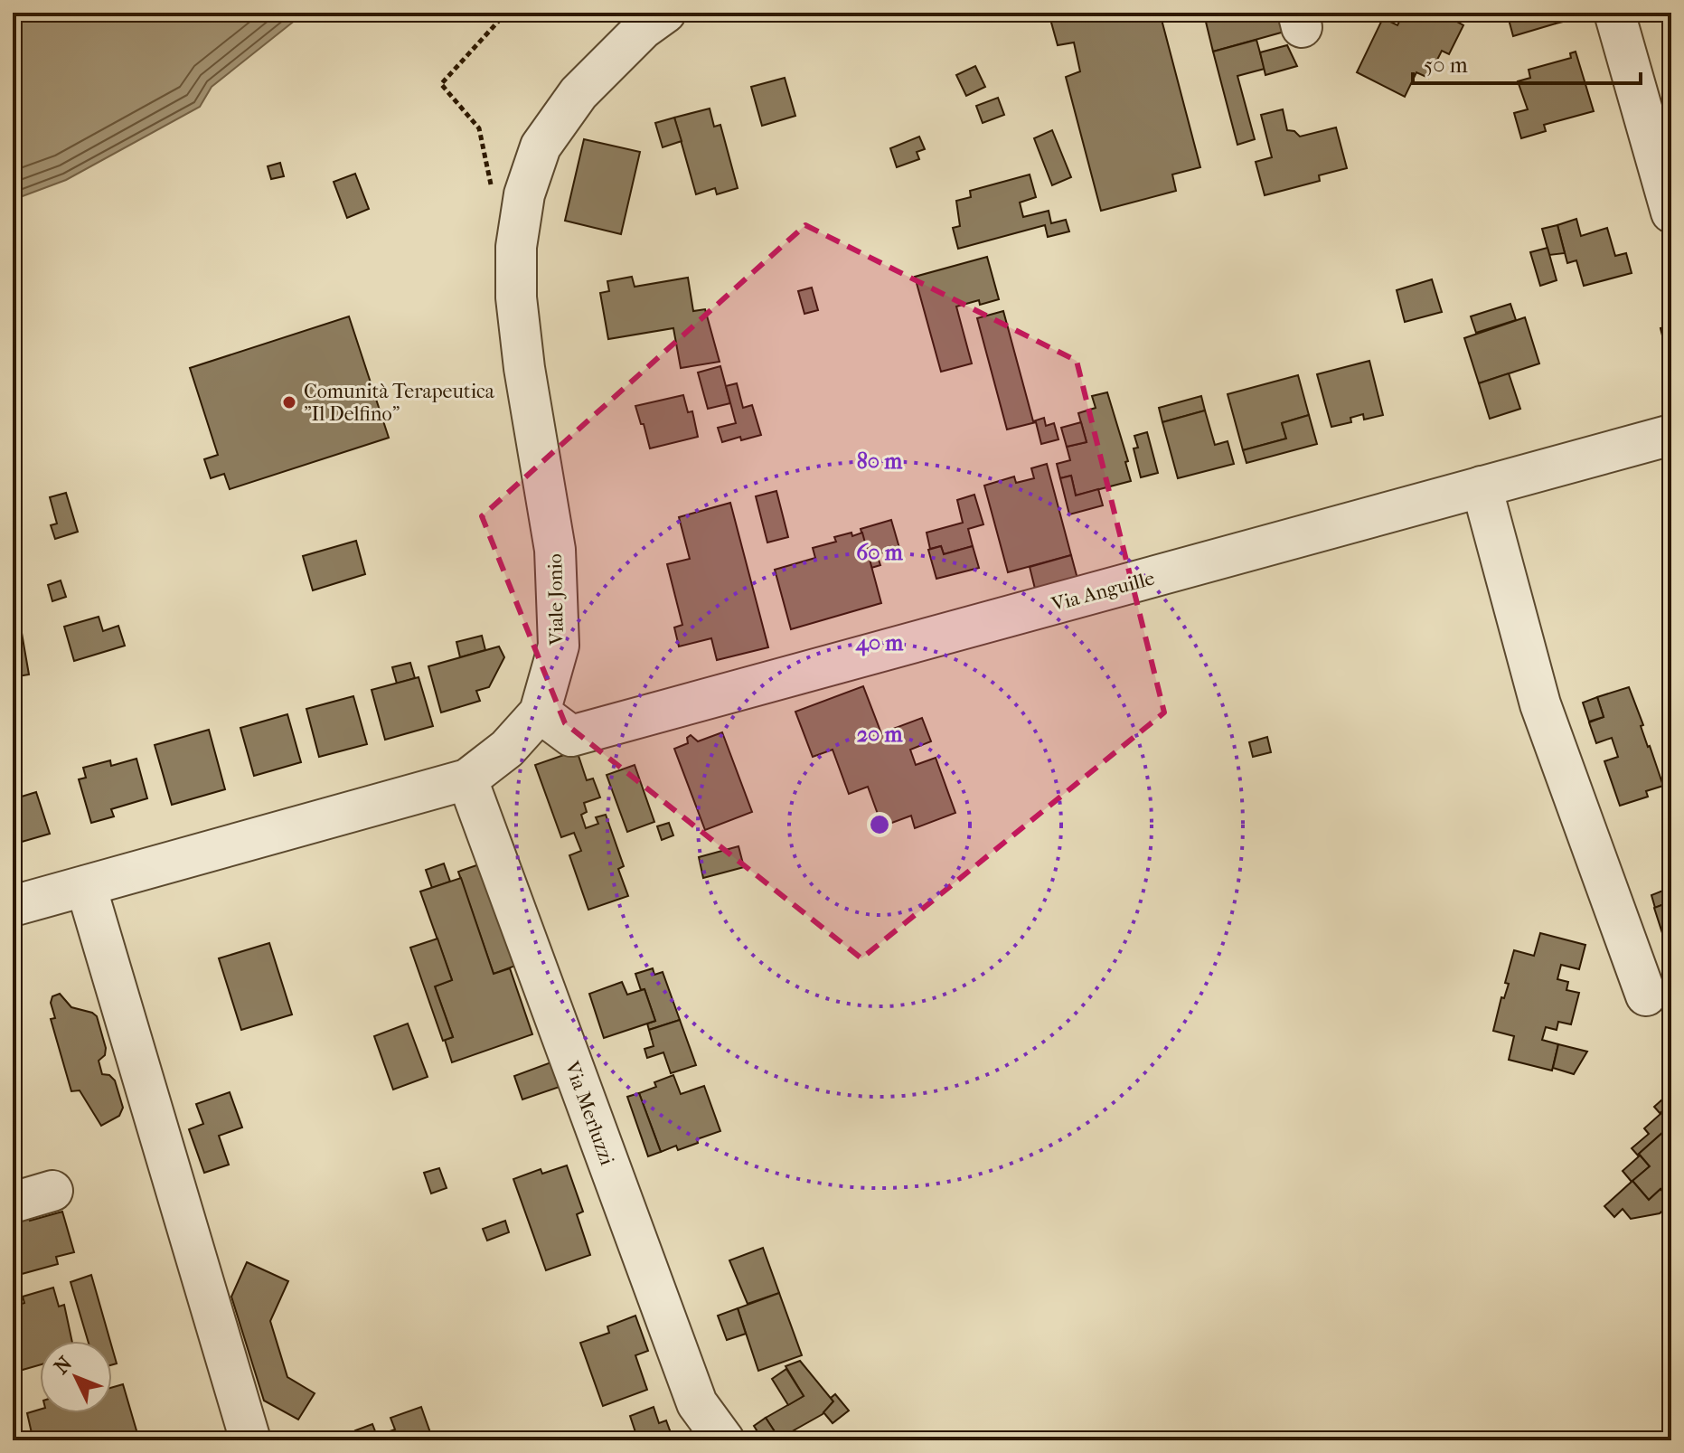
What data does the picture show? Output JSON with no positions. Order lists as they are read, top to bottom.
{
  "streets": {
    "street": ["Via Anguille", "Viale Jonio", "Via Merluzzi"]
  },
  "crossings": [
    ["Via Anguille", "Viale Jonio"],
    ["Viale Jonio", "Via Merluzzi"]
  ],
  "places": ["Comunità Terapeutica \"Il Delfino\""],
  "scale_bar": "50 m",
  "north": "top left",
  "rings": [
    "80 m",
    "60 m",
    "40 m",
    "20 m"
  ]
}
